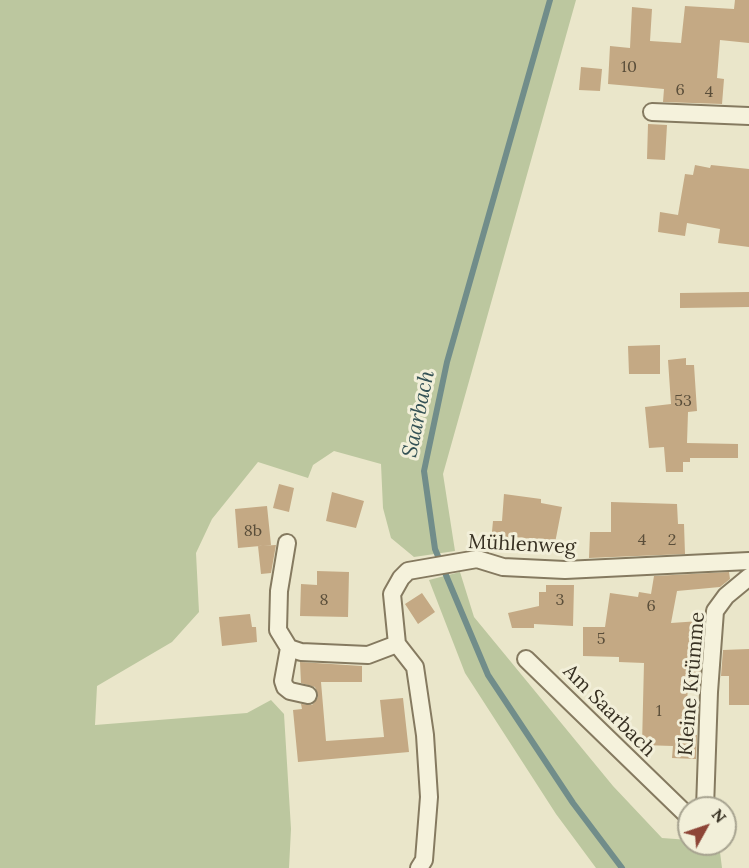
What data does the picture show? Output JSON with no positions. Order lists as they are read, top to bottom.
{
  "streets": {
    "street": ["Mühlenweg", "Kleine Krümme", "Am Saarbach"]
  },
  "water": ["Saarbach"],
  "house_numbers": [
    "10",
    "6",
    "4",
    "53",
    "8b",
    "4",
    "2",
    "8",
    "3",
    "6",
    "5",
    "1"
  ],
  "north": "top right"
}
